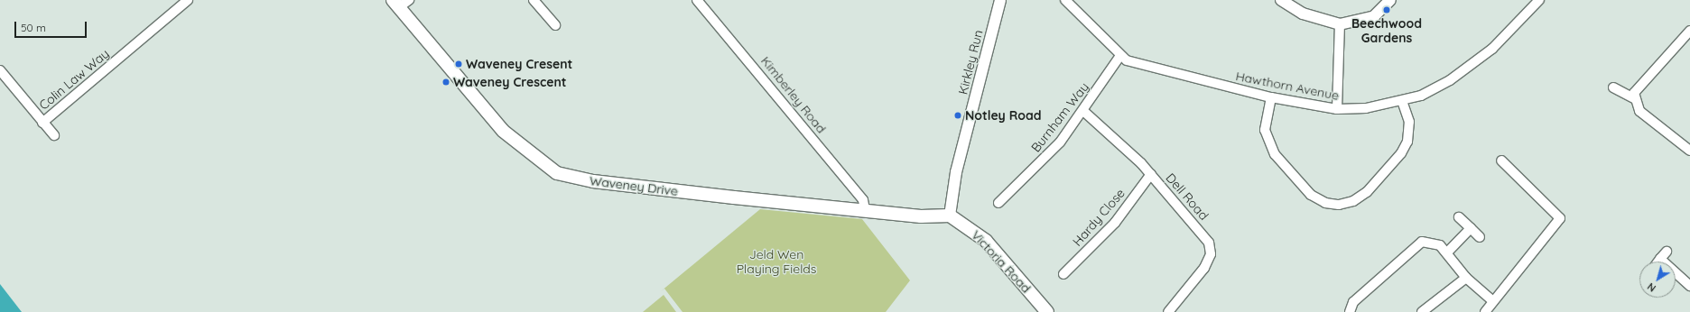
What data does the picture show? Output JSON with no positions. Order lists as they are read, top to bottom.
{
  "streets": {
    "main road": ["Waveney Drive", "Victoria Road"],
    "street": [
      "Kirkley Run",
      "Colin Law Way",
      "Hawthorn Avenue",
      "Kimberley Road",
      "Burnham Way",
      "Dell Road",
      "Hardy Close"
    ]
  },
  "crossings": [
    ["Kirkley Run", "Waveney Drive"],
    ["Kirkley Run", "Victoria Road"],
    ["Hawthorn Avenue", "Burnham Way"],
    ["Kimberley Road", "Waveney Drive"],
    ["Burnham Way", "Dell Road"],
    ["Waveney Drive", "Victoria Road"],
    ["Dell Road", "Hardy Close"]
  ],
  "parks": ["Jeld Wen Playing Fields"],
  "places": [
    "Beechwood Gardens",
    "Waveney Cresent",
    "Waveney Crescent",
    "Notley Road"
  ],
  "scale_bar": "50 m",
  "north": "bottom left"
}
